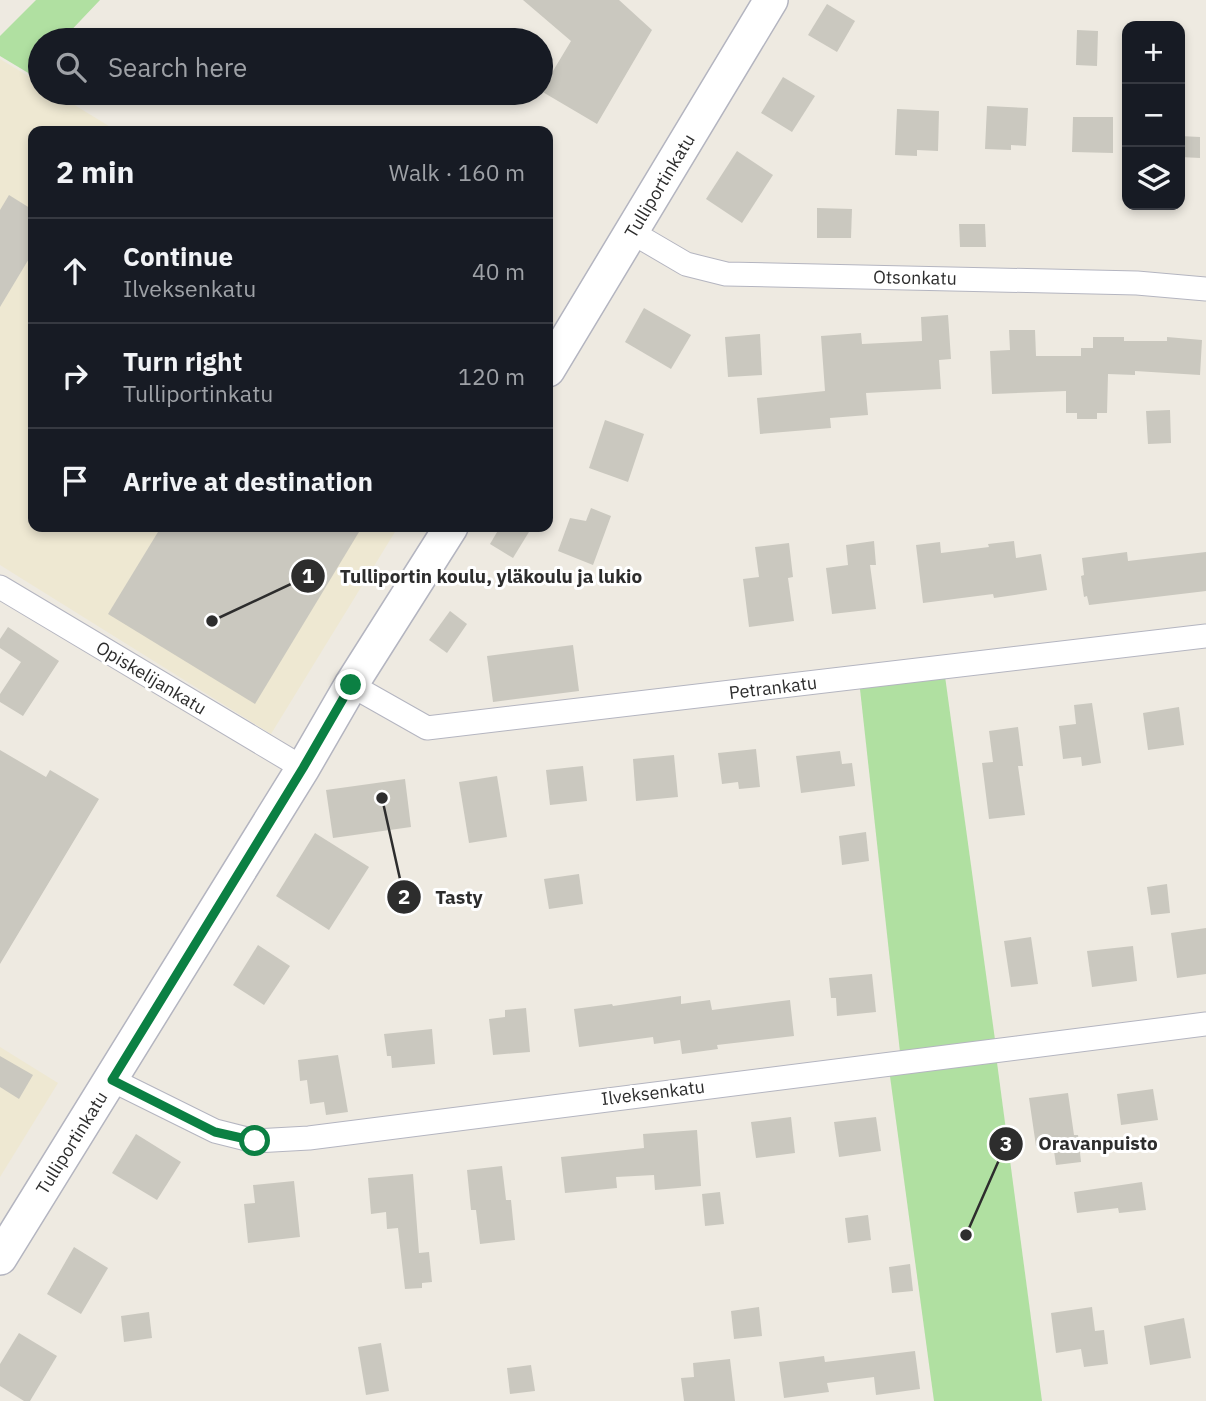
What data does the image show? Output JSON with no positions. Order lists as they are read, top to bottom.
{
  "streets": {
    "street": [
      "Tulliportinkatu",
      "Otsonkatu",
      "Opiskelijankatu",
      "Petrankatu",
      "Ilveksenkatu"
    ]
  },
  "crossings": [
    ["Tulliportinkatu", "Otsonkatu"],
    ["Tulliportinkatu", "Opiskelijankatu"],
    ["Tulliportinkatu", "Petrankatu"],
    ["Tulliportinkatu", "Ilveksenkatu"]
  ],
  "places": ["Tulliportin koulu, yläkoulu ja lukio", "Tasty", "Oravanpuisto"],
  "page": {
    "map_buttons": ["+", "−"],
    "search": "Search here",
    "heading": ["2 min", "Walk · 160 m"],
    "list": [
      ["Continue", "Ilveksenkatu", "40 m"],
      ["Turn right", "Tulliportinkatu", "120 m"],
      "Arrive at destination"
    ]
  }
}
